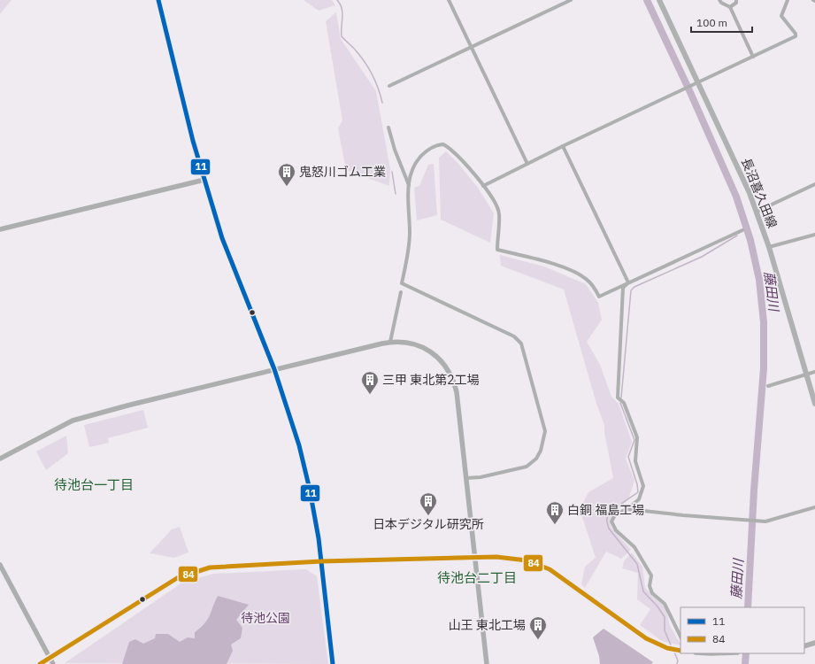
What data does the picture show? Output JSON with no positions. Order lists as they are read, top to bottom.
{
  "streets": {
    "main road": ["長沼喜久田線"]
  },
  "districts": ["待池台一丁目", "待池台二丁目"],
  "water": ["藤田川"],
  "parks": ["待池公園"],
  "places": {
    "building": [
      "鬼怒川ゴム工業",
      "三甲 東北第2工場",
      "日本デジタル研究所",
      "白銅 福島工場",
      "山王 東北工場"
    ]
  },
  "lines": ["transit line 11", "transit line 84"],
  "legend": ["11", "84"],
  "scale_bar": "100 m"
}
